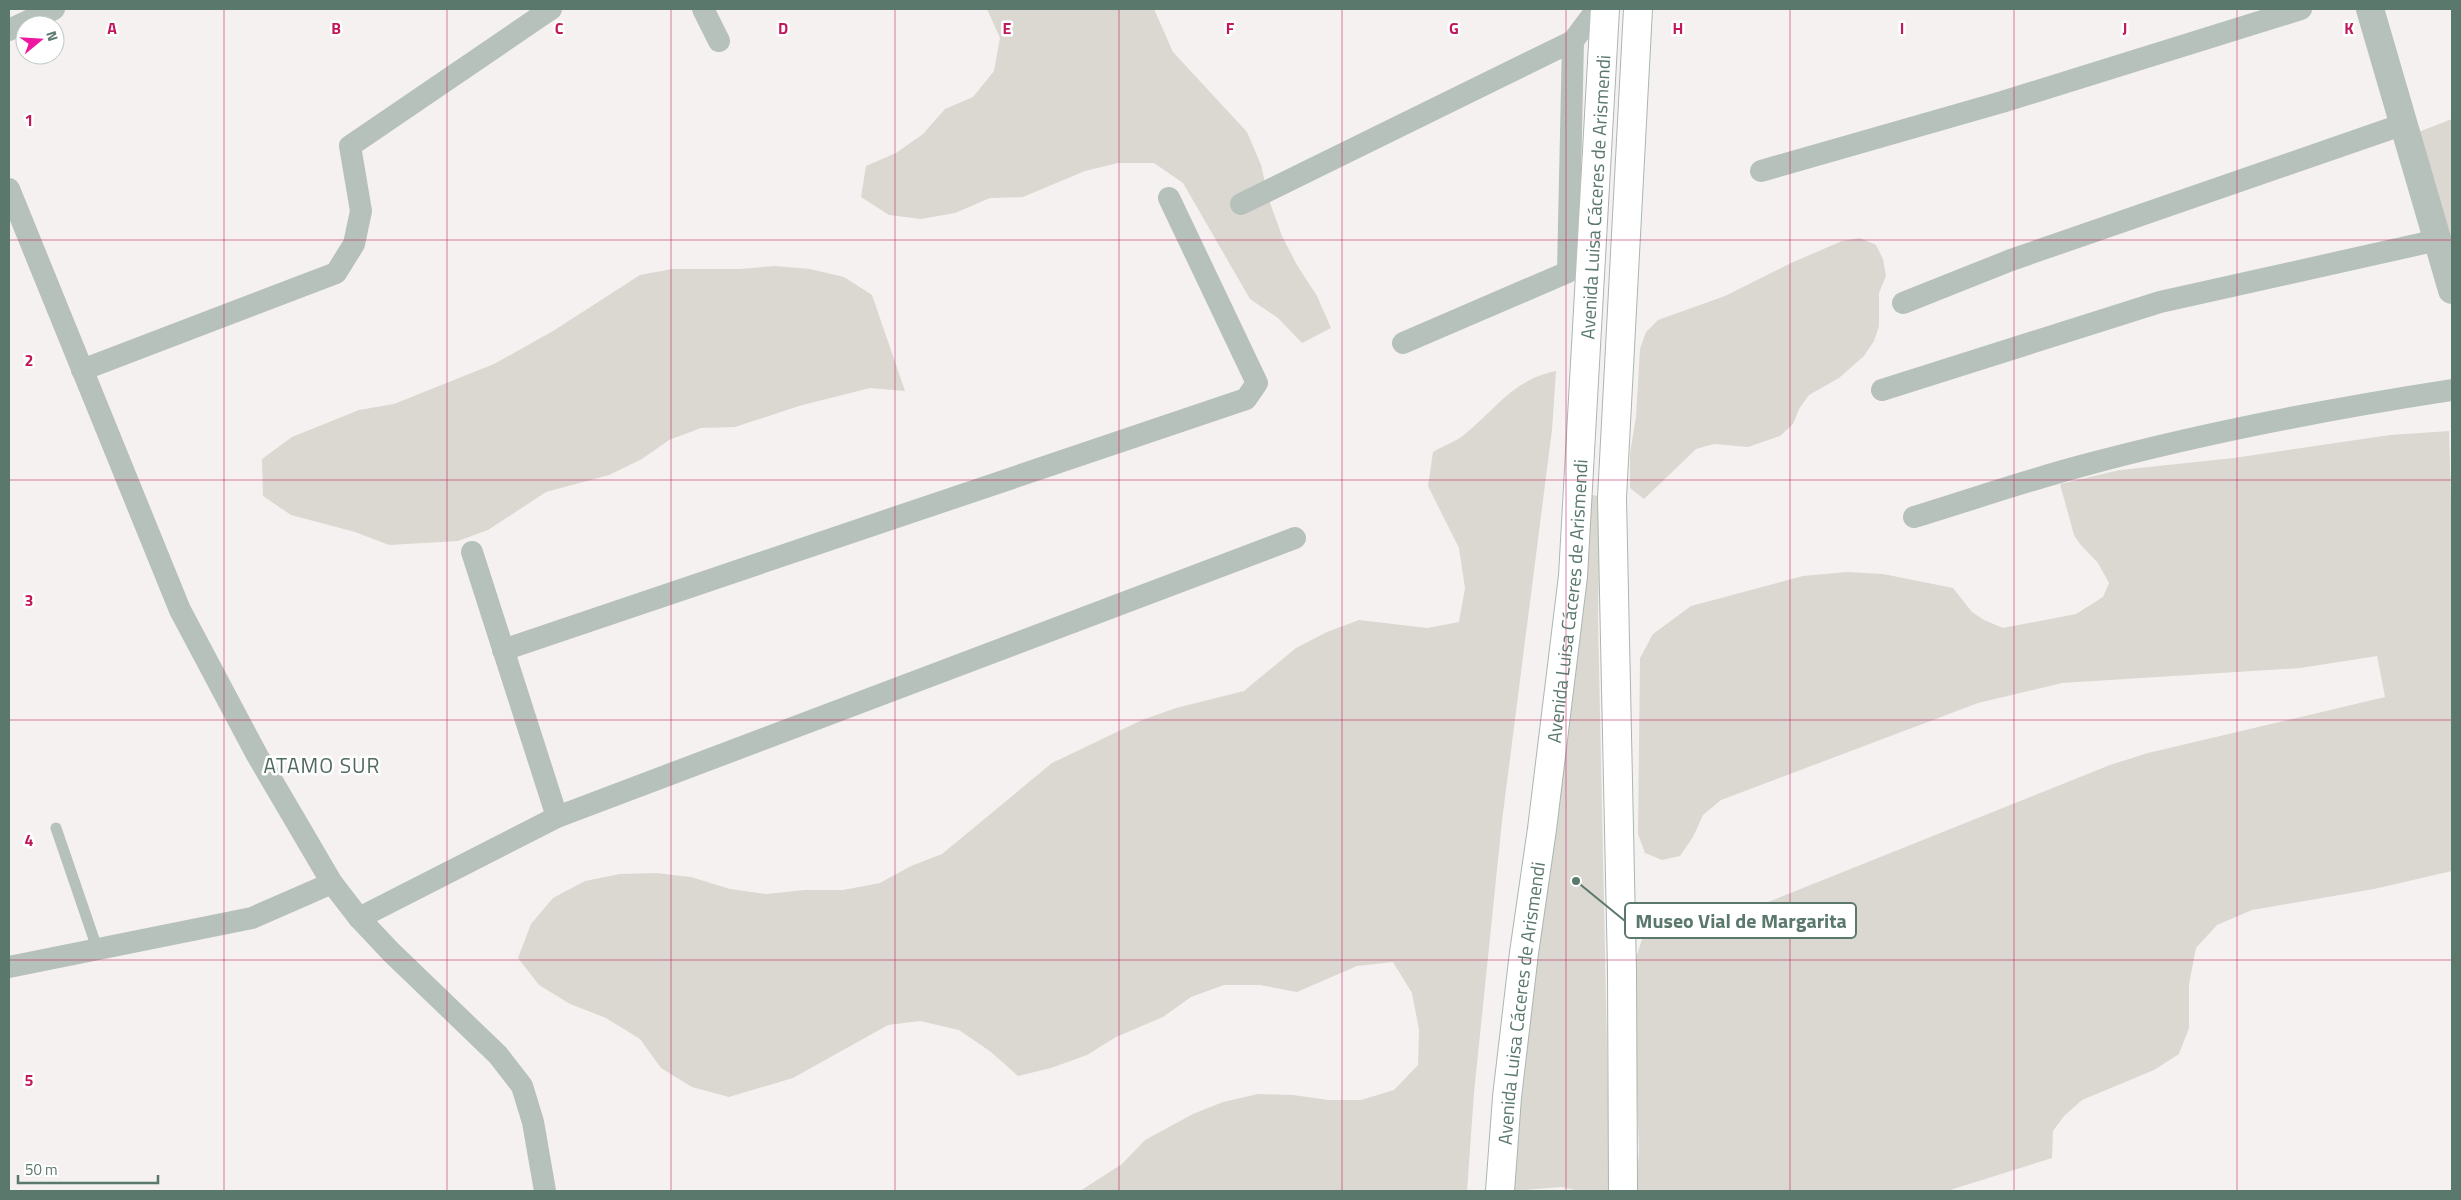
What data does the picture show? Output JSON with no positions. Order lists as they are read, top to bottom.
{
  "streets": {
    "main road": ["Avenida Luisa Cáceres de Arismendi"]
  },
  "districts": ["ATAMO SUR"],
  "places": ["Museo Vial de Margarita"],
  "scale_bar": "50 m",
  "north": "right",
  "grid": {
    "columns": [
      "A",
      "B",
      "C",
      "D",
      "E",
      "F",
      "G",
      "H",
      "I",
      "J",
      "K"
    ],
    "rows": [
      "1",
      "2",
      "3",
      "4",
      "5"
    ]
  }
}
